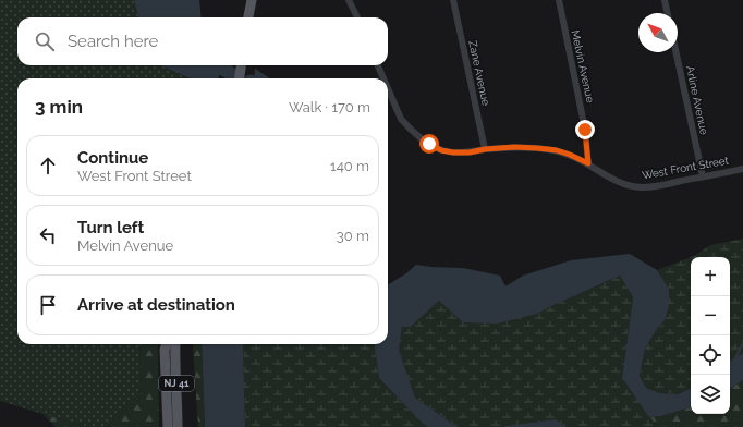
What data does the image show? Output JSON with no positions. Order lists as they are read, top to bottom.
{
  "streets": {
    "main road": ["NJ 41"],
    "street": [
      "Melvin Avenue",
      "Zane Avenue",
      "Arline Avenue",
      "West Front Street"
    ]
  },
  "crossings": [
    ["Melvin Avenue", "West Front Street"],
    ["Zane Avenue", "West Front Street"],
    ["Arline Avenue", "West Front Street"]
  ],
  "north": "top left",
  "page": {
    "search": "Search here",
    "heading": ["3 min", "Walk · 170 m"],
    "list": [
      ["Continue", "West Front Street", "140 m"],
      ["Turn left", "Melvin Avenue", "30 m"],
      "Arrive at destination"
    ],
    "map_buttons": ["+", "−"]
  }
}
